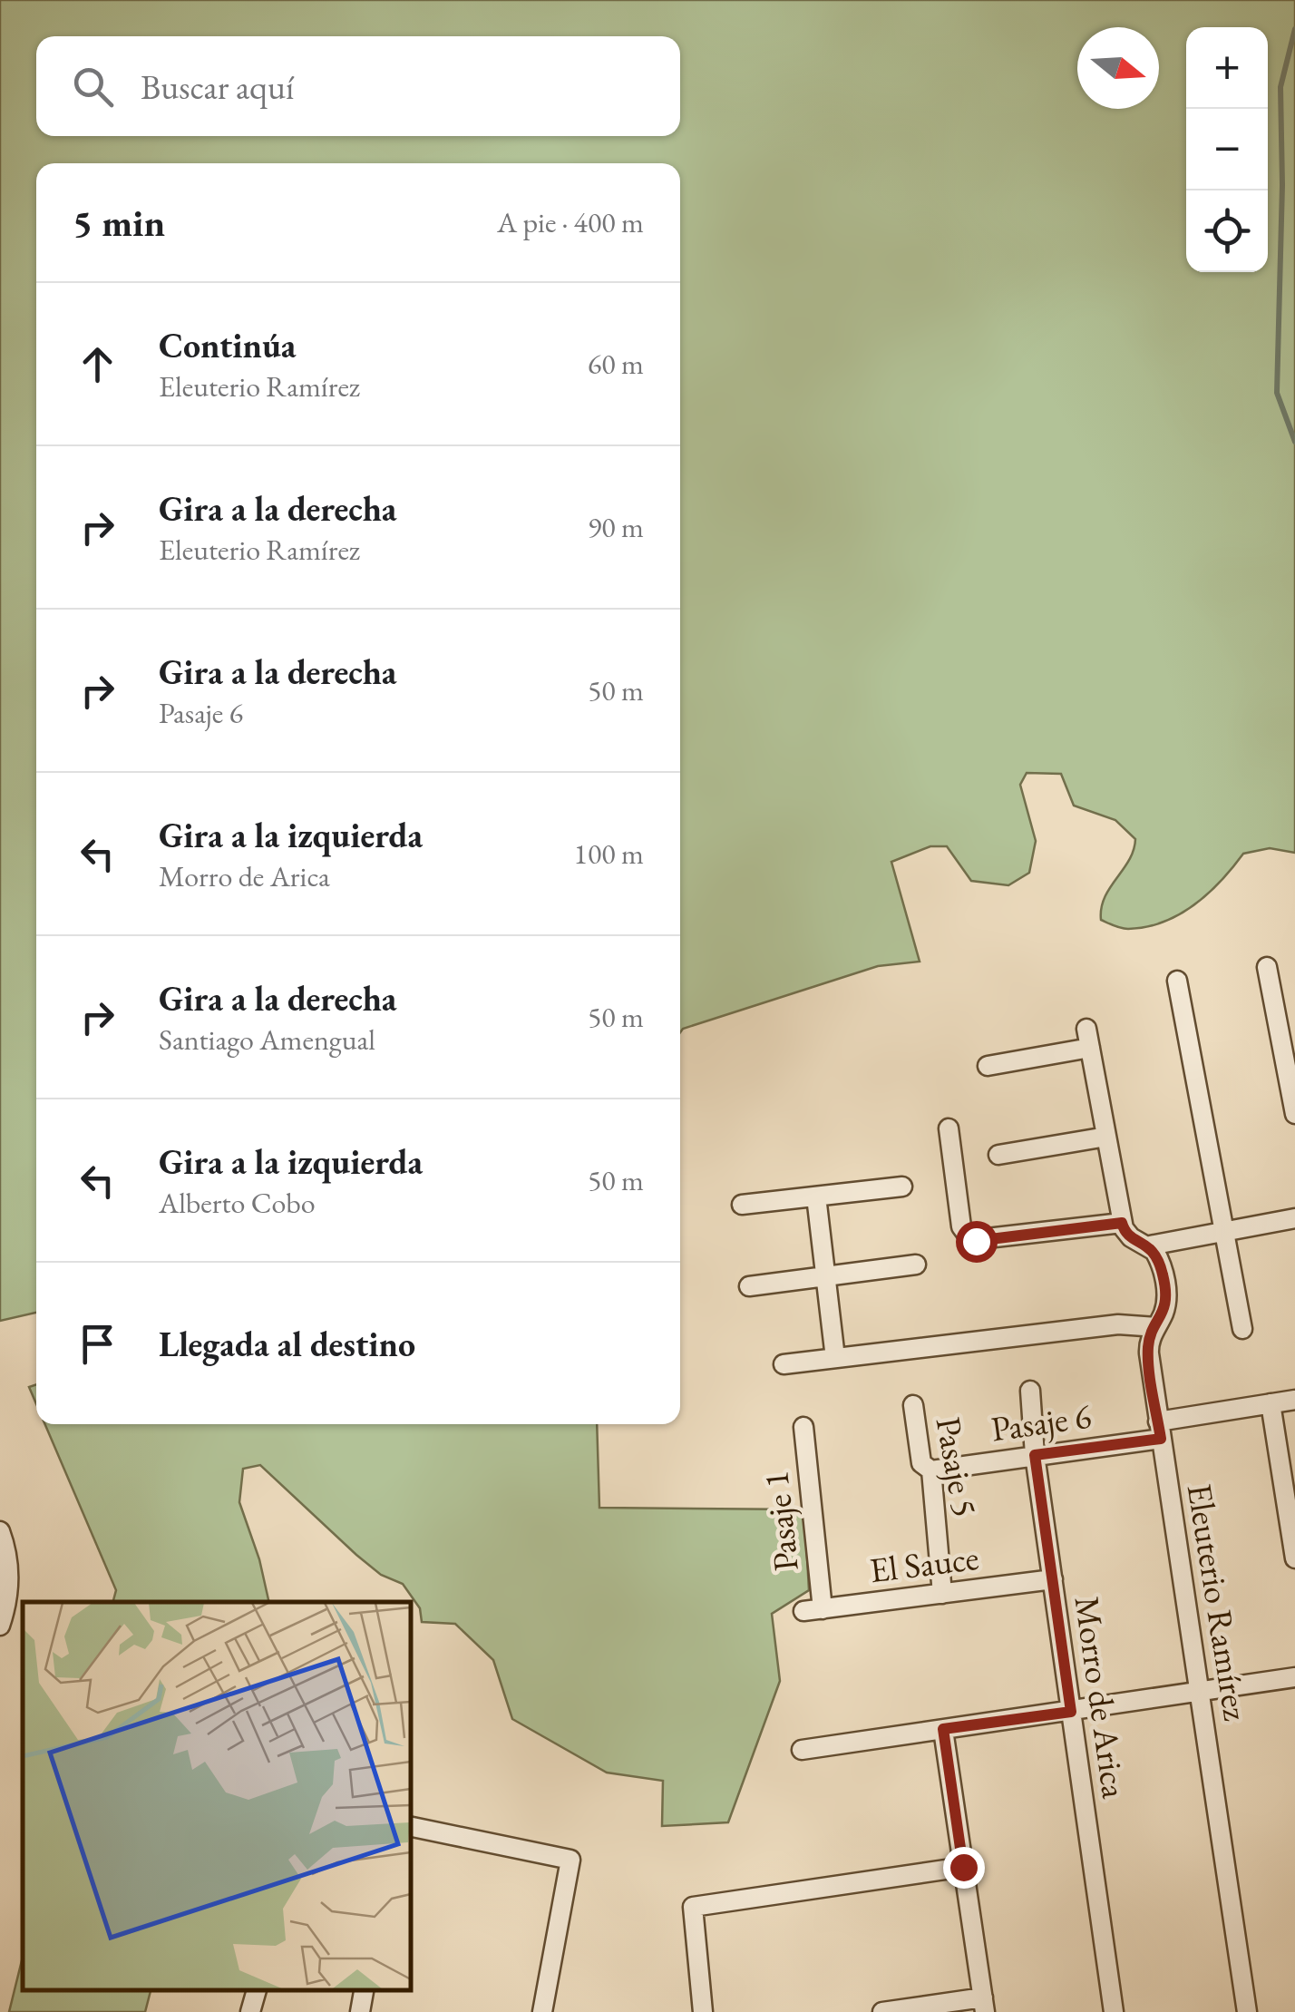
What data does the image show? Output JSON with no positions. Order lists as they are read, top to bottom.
{
  "streets": {
    "street": [
      "Pasaje 6",
      "Pasaje 5",
      "Pasaje 1",
      "El Sauce",
      "Eleuterio Ramírez",
      "Morro de Arica"
    ]
  },
  "crossings": [
    ["Pasaje 6", "Pasaje 5"],
    ["Pasaje 6", "Eleuterio Ramírez"],
    ["Pasaje 6", "Morro de Arica"],
    ["Pasaje 5", "El Sauce"],
    ["Pasaje 1", "El Sauce"],
    ["El Sauce", "Morro de Arica"]
  ],
  "north": "right",
  "page": {
    "map_buttons": ["+", "−"],
    "search": "Buscar aquí",
    "heading": ["5 min", "A pie · 400 m"],
    "list": [
      ["Continúa", "Eleuterio Ramírez", "60 m"],
      ["Gira a la derecha", "Eleuterio Ramírez", "90 m"],
      ["Gira a la derecha", "Pasaje 6", "50 m"],
      ["Gira a la izquierda", "Morro de Arica", "100 m"],
      ["Gira a la derecha", "Santiago Amengual", "50 m"],
      ["Gira a la izquierda", "Alberto Cobo", "50 m"],
      "Llegada al destino"
    ]
  }
}
